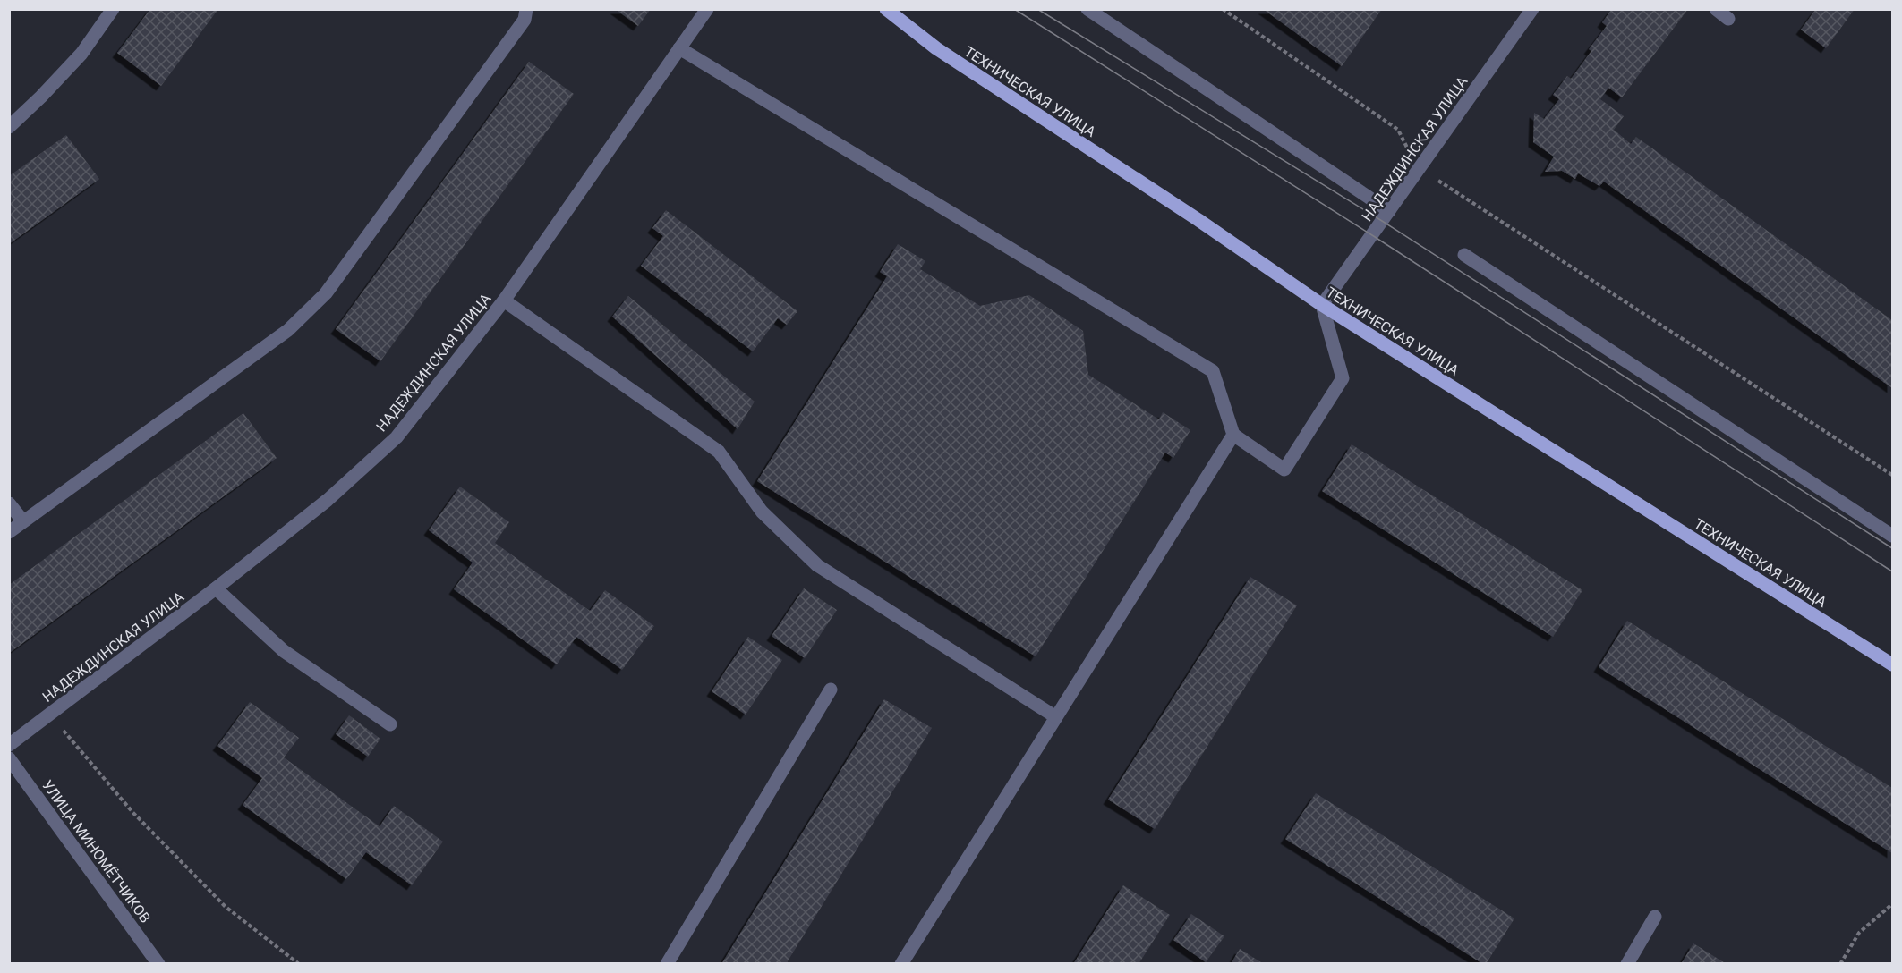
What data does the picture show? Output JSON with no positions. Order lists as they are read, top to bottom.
{
  "streets": {
    "main road": ["ТЕХНИЧЕСКАЯ УЛИЦА"],
    "street": ["НАДЕЖДИНСКАЯ УЛИЦА", "УЛИЦА МИНОМЁТЧИКОВ"]
  },
  "crossings": [
    ["ТЕХНИЧЕСКАЯ УЛИЦА", "НАДЕЖДИНСКАЯ УЛИЦА"]
  ]
}
